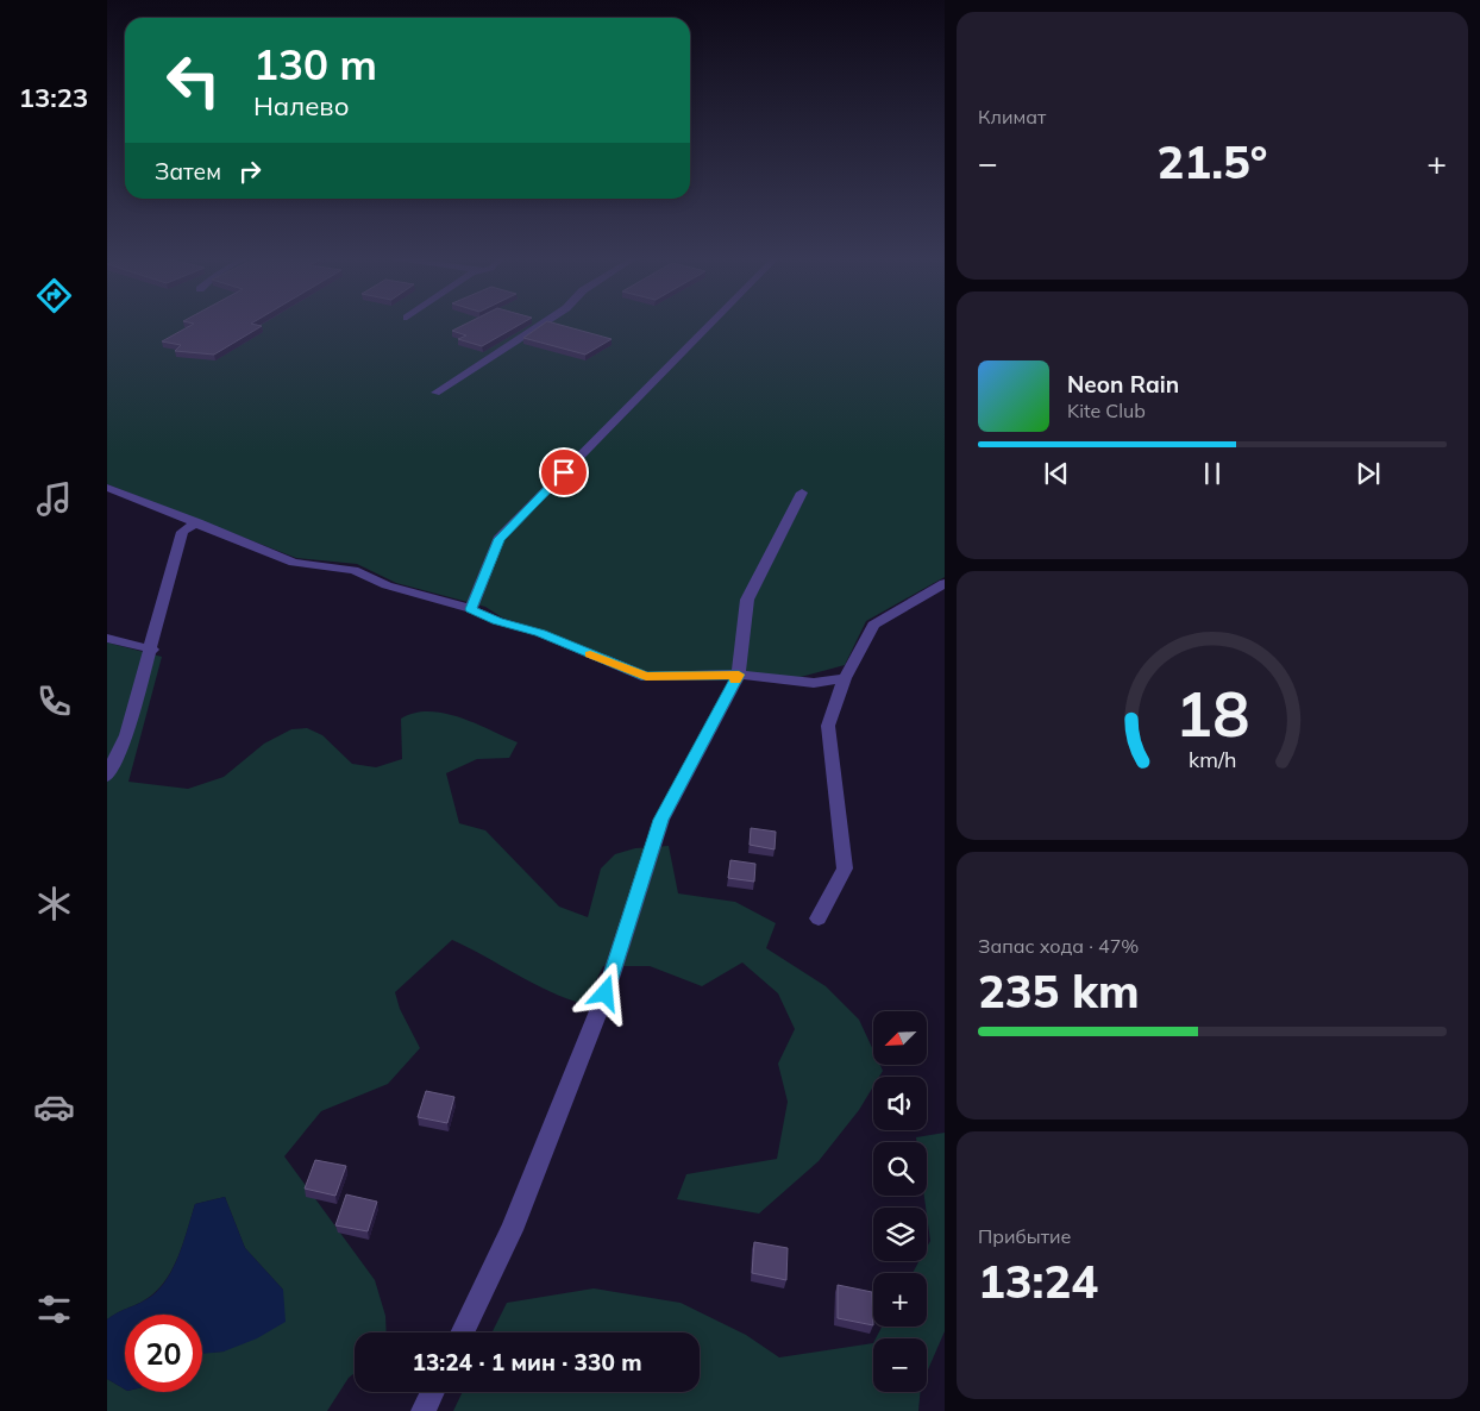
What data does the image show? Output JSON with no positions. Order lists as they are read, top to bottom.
{
  "north": "bottom left",
  "page": {
    "tabs": "13:23",
    "tile": [
      "Климат",
      ["Запас хода · 47%", "235 km"],
      ["Прибытие", "13:24"]
    ],
    "turn": ["130 m", "Налево"],
    "heat": ["−", "21.5°", "+"],
    "then": "Затем",
    "song": ["Neon Rain", "Kite Club"],
    "map_buttons": ["+", "−"],
    "limit": "20",
    "trip": "13:24 · 1 мин · 330 m",
    "gauge": ["18", "km/h"]
  }
}
